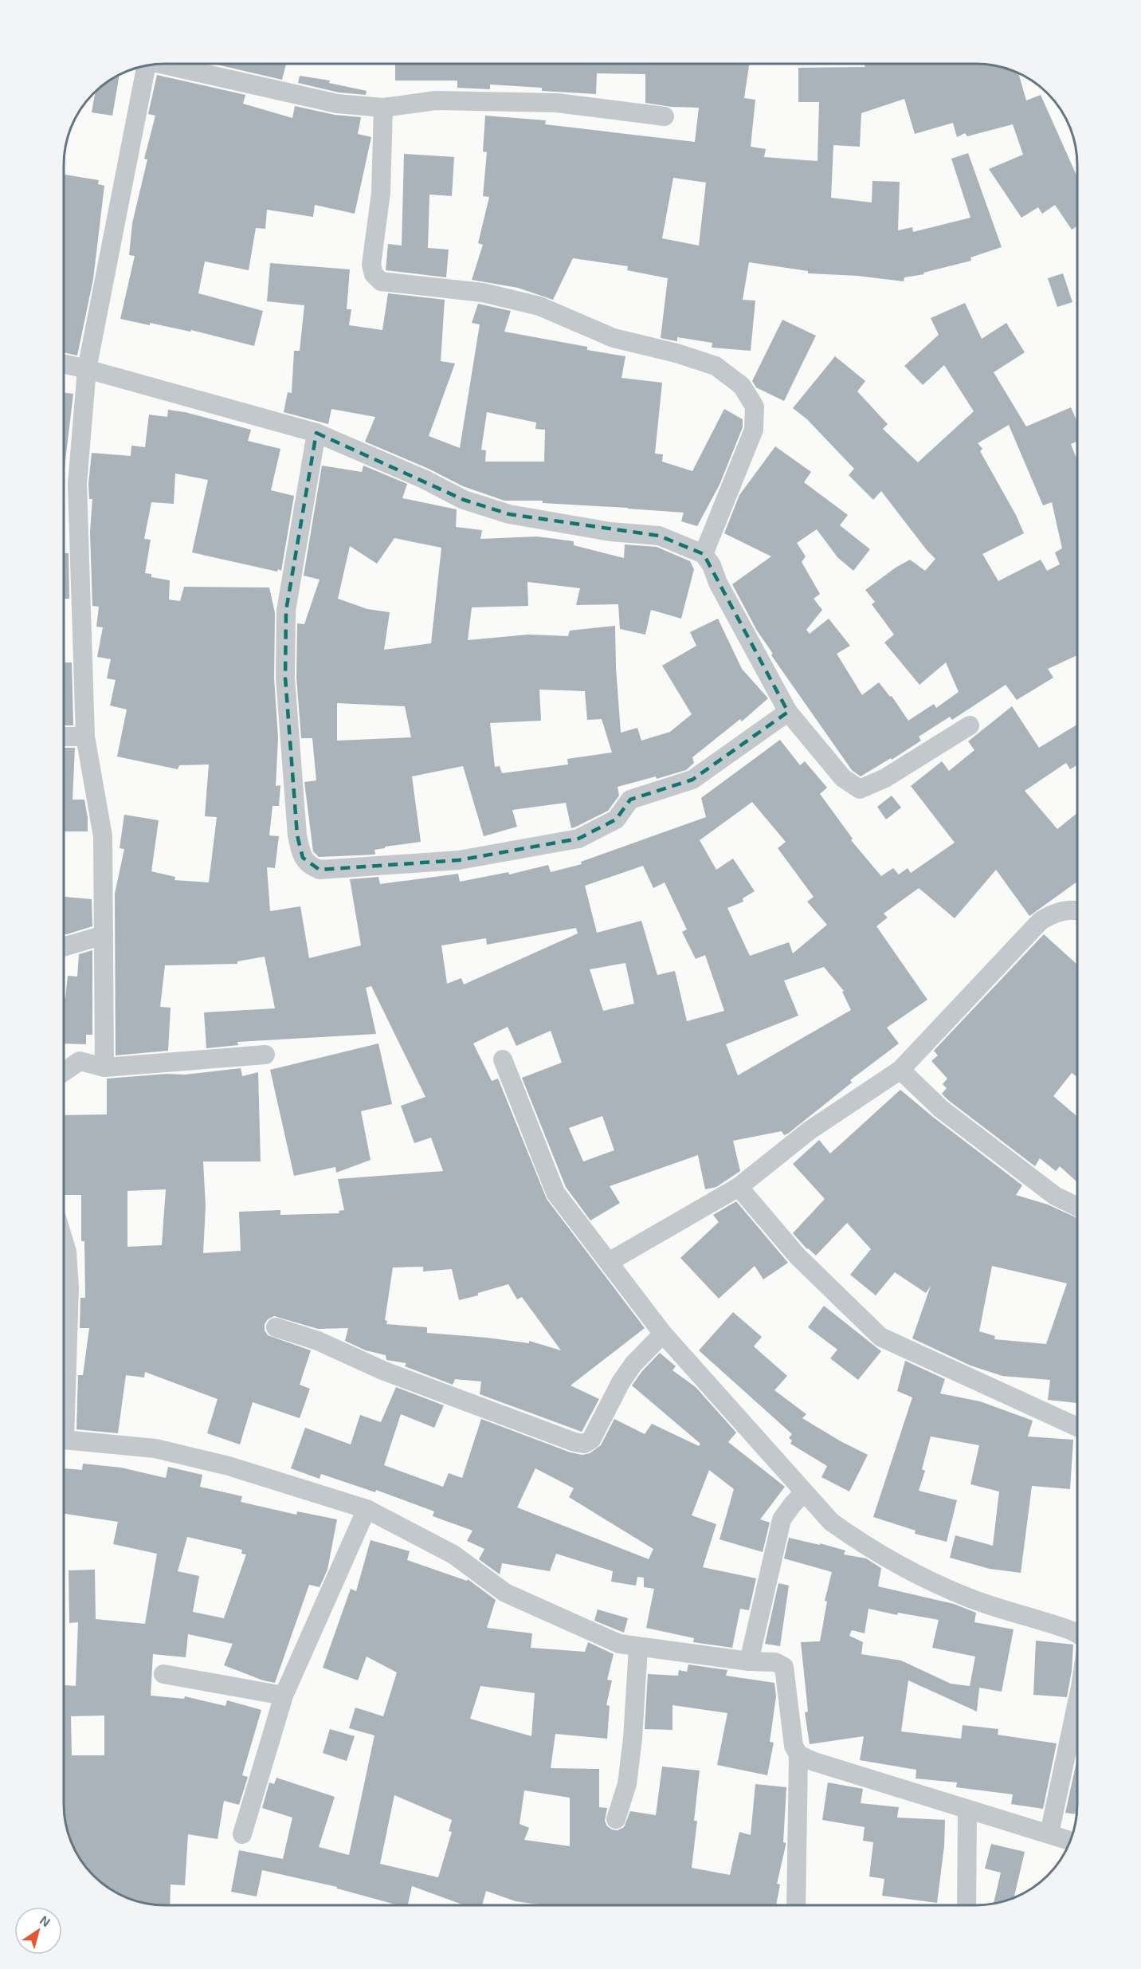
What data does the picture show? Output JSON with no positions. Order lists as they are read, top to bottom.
{
  "north": "top right"
}
